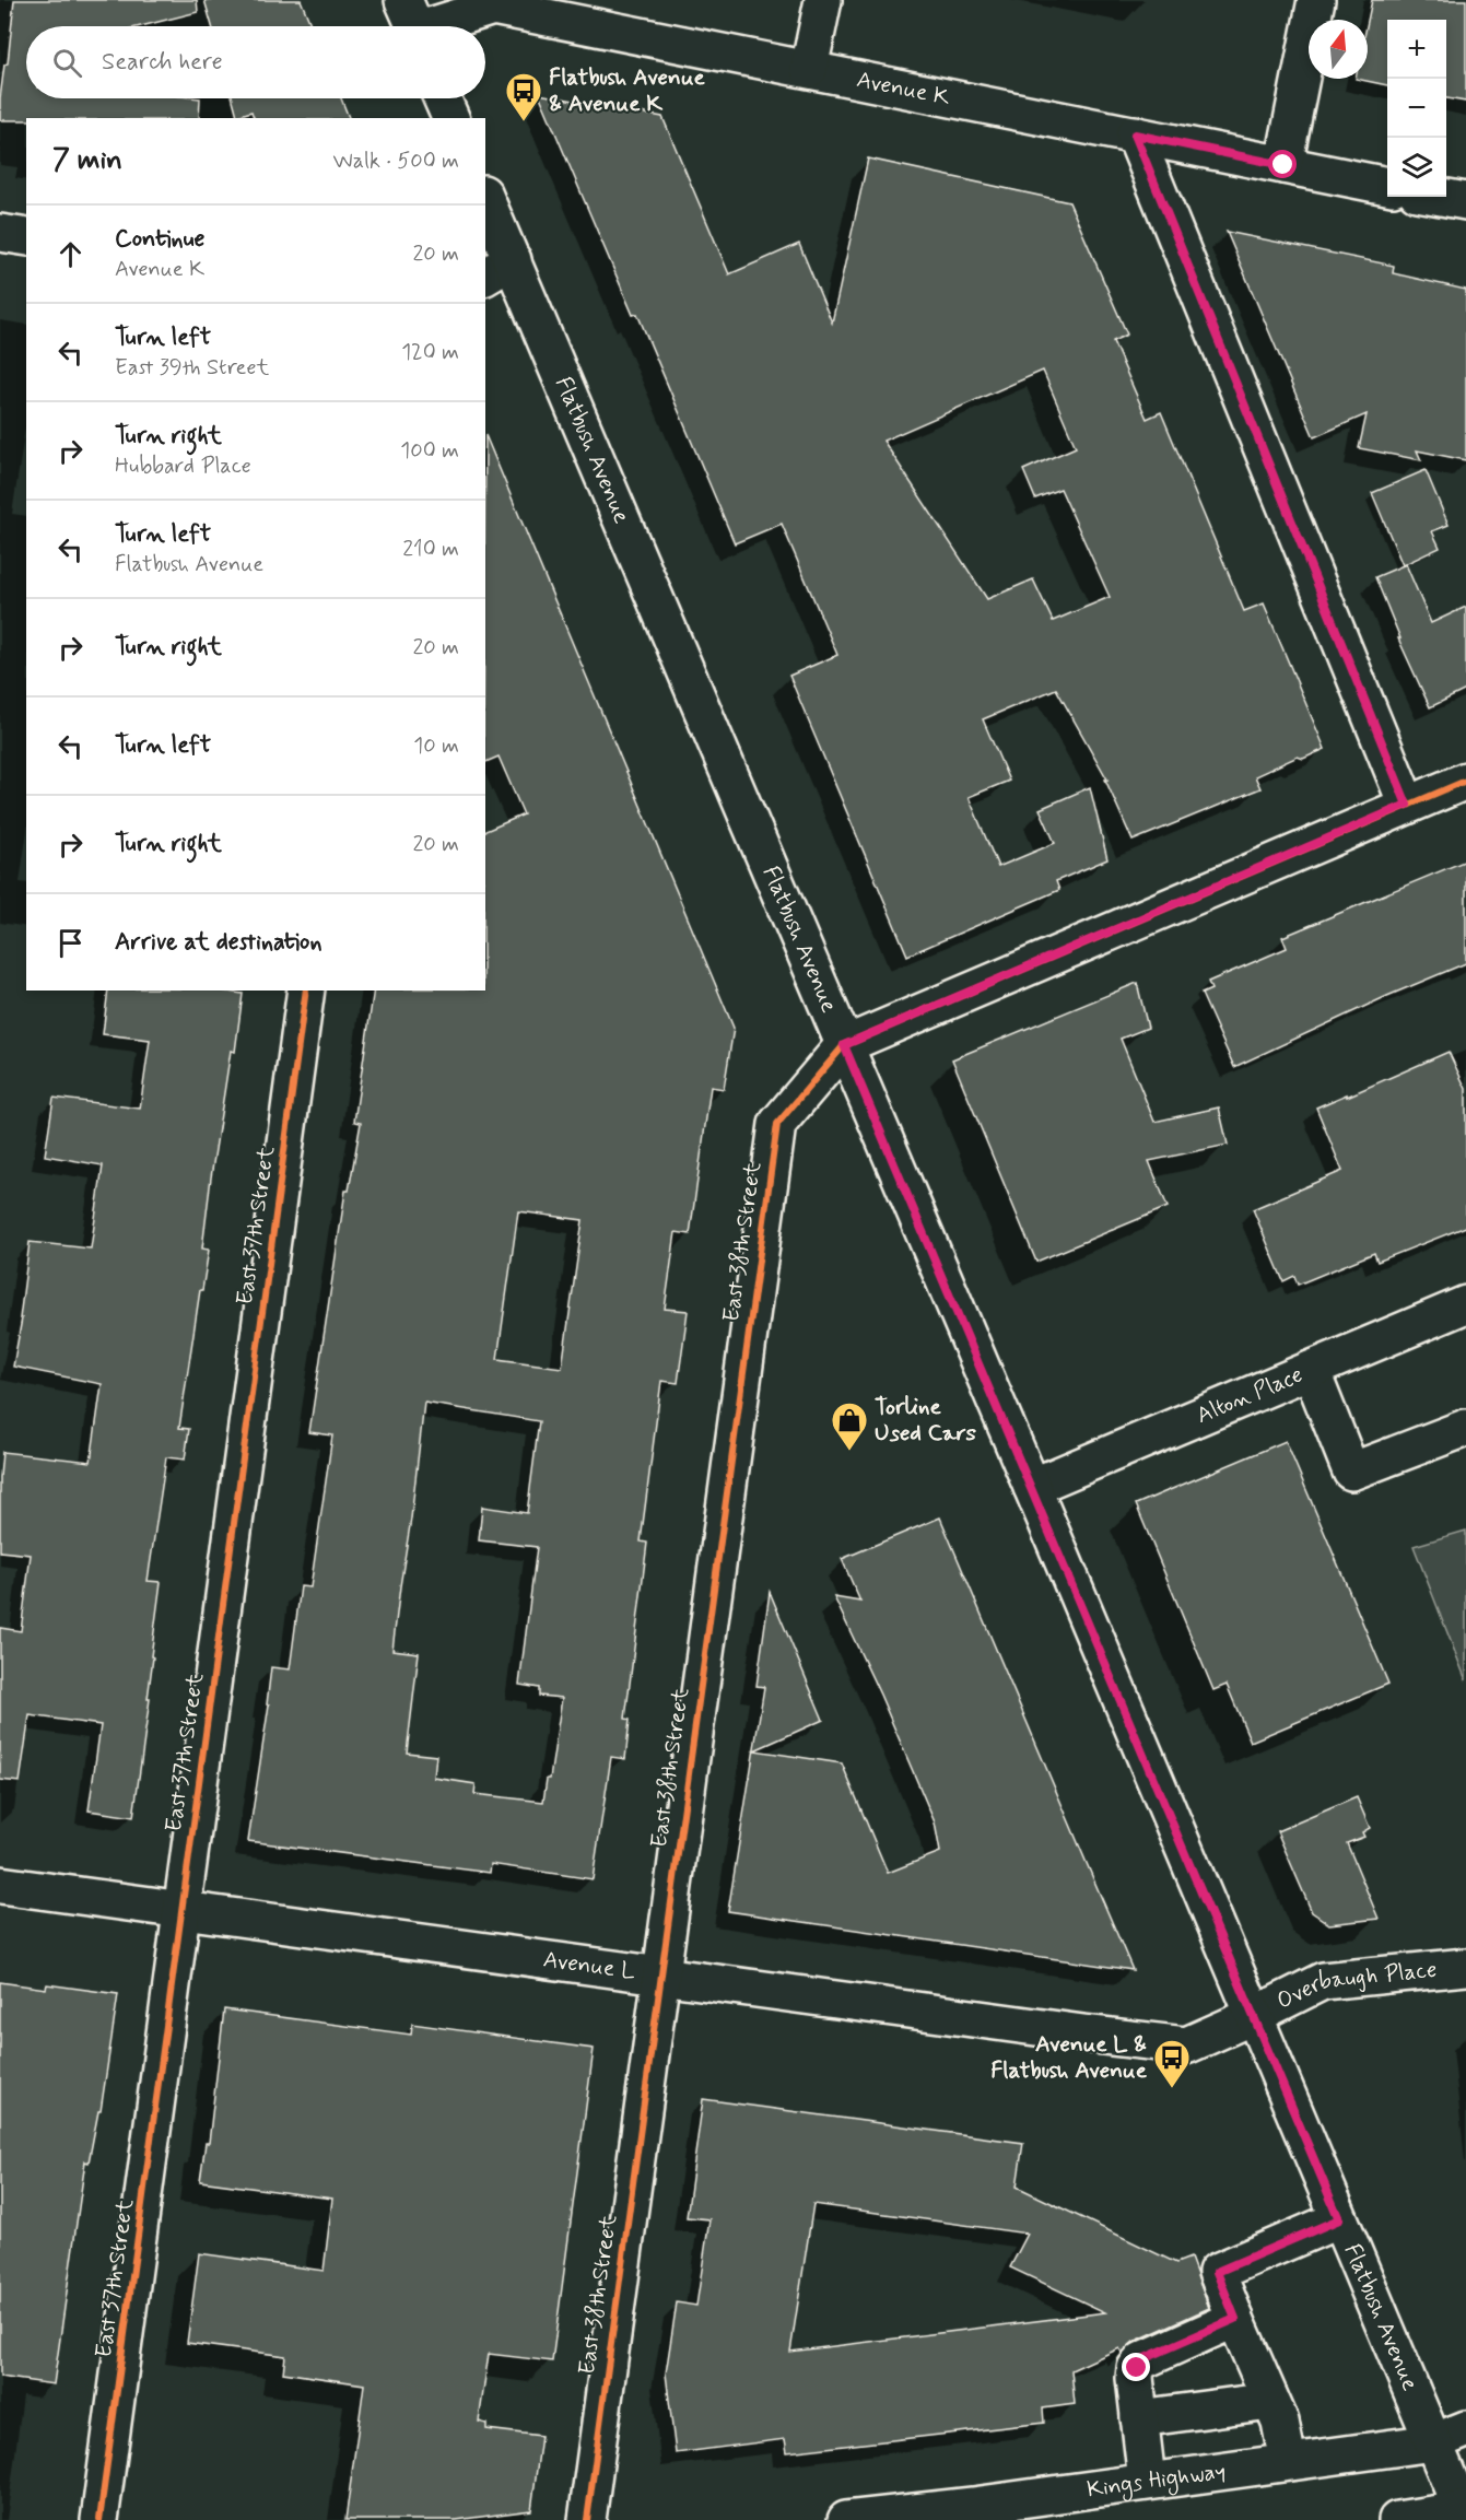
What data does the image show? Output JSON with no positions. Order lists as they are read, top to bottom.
{
  "streets": {
    "street": [
      "Avenue K",
      "Flatbush Avenue",
      "East 37th Street",
      "East 38th Street",
      "Alton Place",
      "Avenue L",
      "Overbaugh Place",
      "Kings Highway"
    ]
  },
  "crossings": [
    ["Flatbush Avenue", "East 38th Street"],
    ["Flatbush Avenue", "Alton Place"],
    ["Flatbush Avenue", "Avenue L"],
    ["Flatbush Avenue", "Overbaugh Place"],
    ["Flatbush Avenue", "Kings Highway"],
    ["East 37th Street", "Avenue L"],
    ["East 38th Street", "Avenue L"],
    ["Avenue L", "Overbaugh Place"]
  ],
  "places": {
    "bus stop": ["Flatbush Avenue & Avenue K", "Avenue L & Flatbush Avenue"],
    "shop": ["Torline Used Cars"]
  },
  "north": "top",
  "page": {
    "map_buttons": ["+", "−"],
    "search": "Search here",
    "heading": ["7 min", "Walk · 500 m"],
    "list": [
      ["Continue", "Avenue K", "20 m"],
      ["Turn left", "East 39th Street", "120 m"],
      ["Turn right", "Hubbard Place", "100 m"],
      ["Turn left", "Flatbush Avenue", "210 m"],
      ["Turn right", "20 m"],
      ["Turn left", "10 m"],
      ["Turn right", "20 m"],
      "Arrive at destination"
    ]
  }
}
